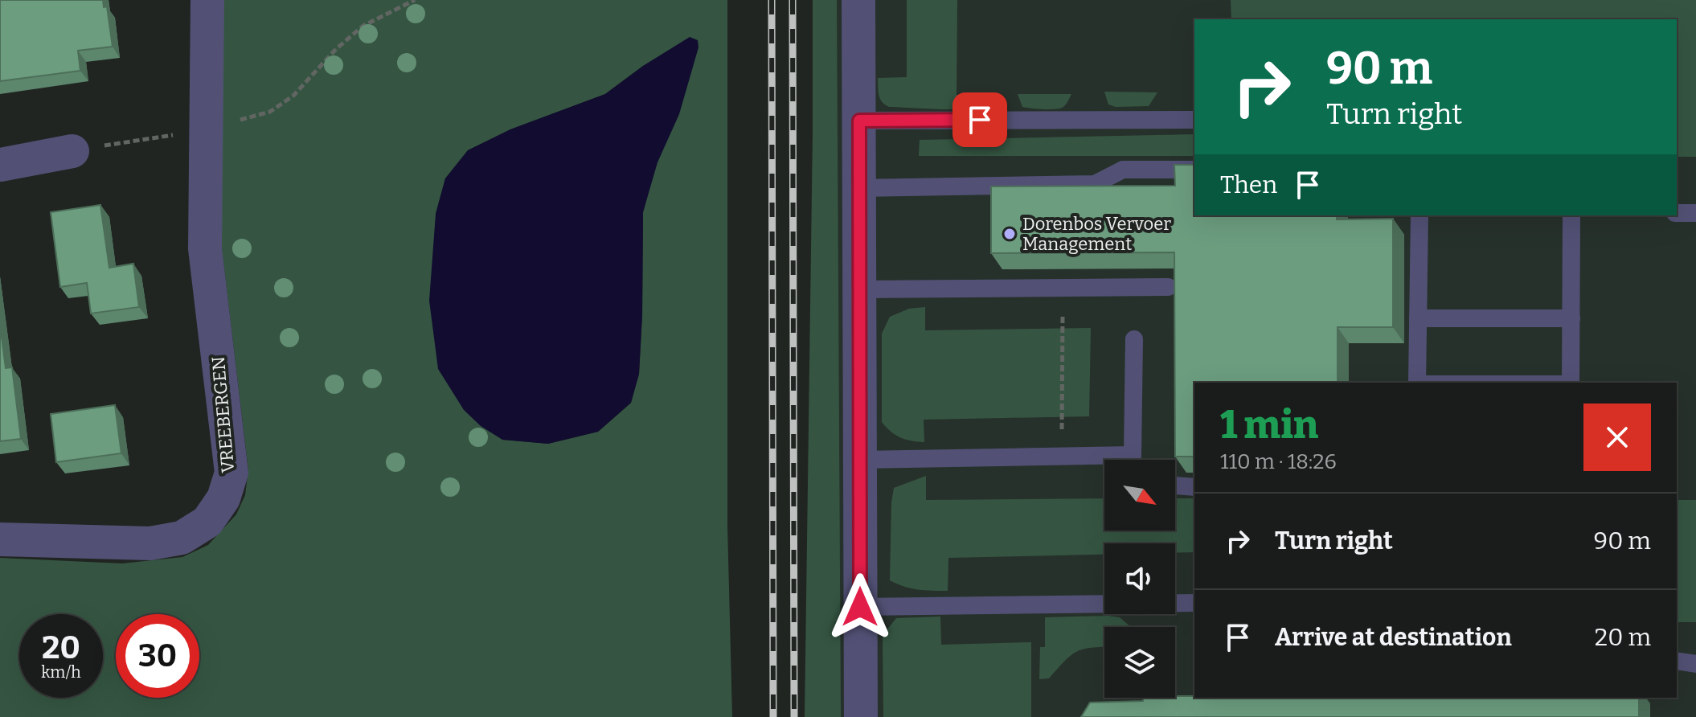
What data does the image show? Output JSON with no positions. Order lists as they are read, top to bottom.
{
  "streets": {
    "street": ["VREEBERGEN"]
  },
  "places": ["Dorenbos Vervoer Management"],
  "north": "bottom right",
  "page": {
    "turn": ["90 m", "Turn right"],
    "then": "Then",
    "heading": ["1 min", "110 m · 18:26"],
    "list": [
      {
        "name": "Turn right",
        "value": "90 m"
      },
      {
        "name": "Arrive at destination",
        "value": "20 m"
      }
    ],
    "speed": "20 km/h",
    "limit": "30"
  }
}
